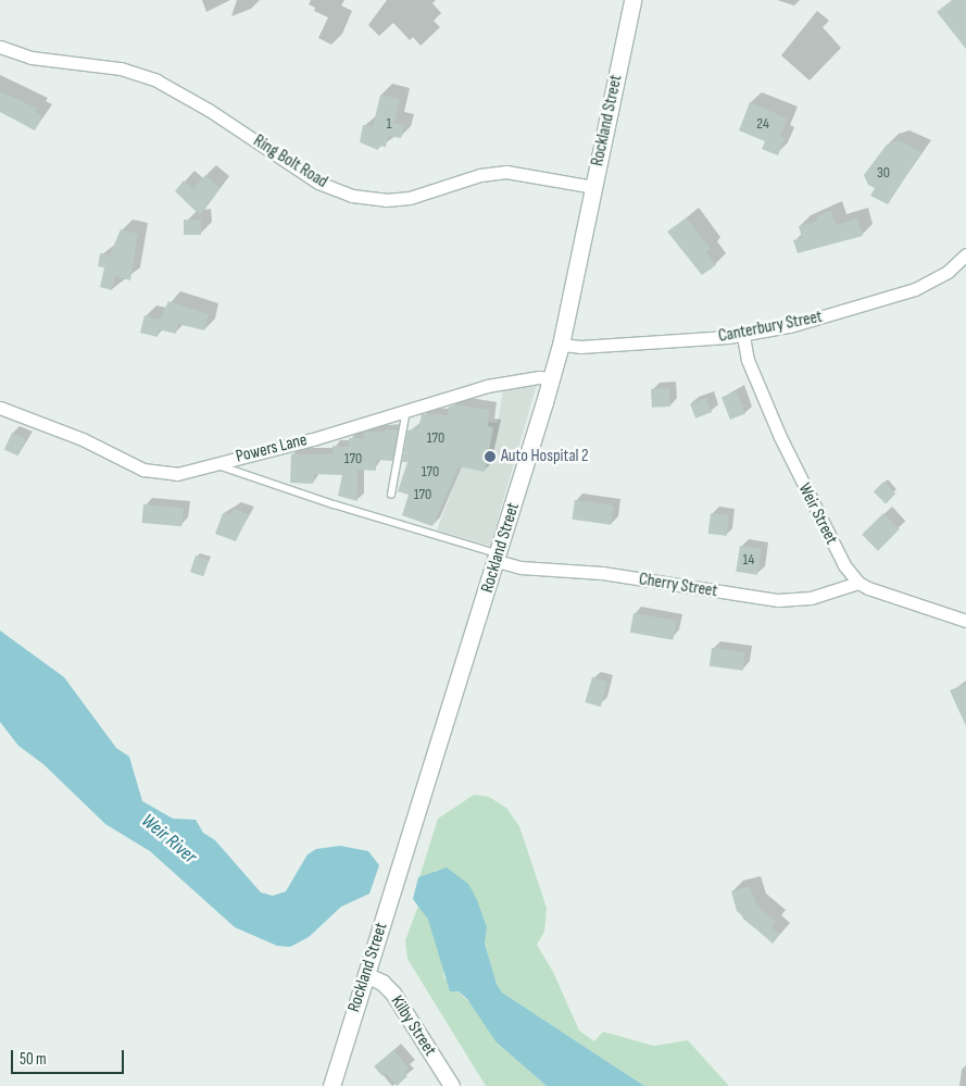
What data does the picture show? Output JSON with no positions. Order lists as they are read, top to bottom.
{
  "streets": {
    "main road": ["Rockland Street"],
    "street": [
      "Ring Bolt Road",
      "Canterbury Street",
      "Powers Lane",
      "Weir Street",
      "Cherry Street",
      "Kilby Street"
    ]
  },
  "crossings": [
    ["Rockland Street", "Ring Bolt Road"],
    ["Rockland Street", "Canterbury Street"],
    ["Rockland Street", "Powers Lane"],
    ["Rockland Street", "Cherry Street"],
    ["Rockland Street", "Kilby Street"],
    ["Canterbury Street", "Weir Street"],
    ["Weir Street", "Cherry Street"]
  ],
  "water": ["Weir River"],
  "places": ["Auto Hospital 2"],
  "house_numbers": [
    "1",
    "24",
    "30",
    "170",
    "170",
    "170",
    "170",
    "14"
  ],
  "scale_bar": "50 m"
}
